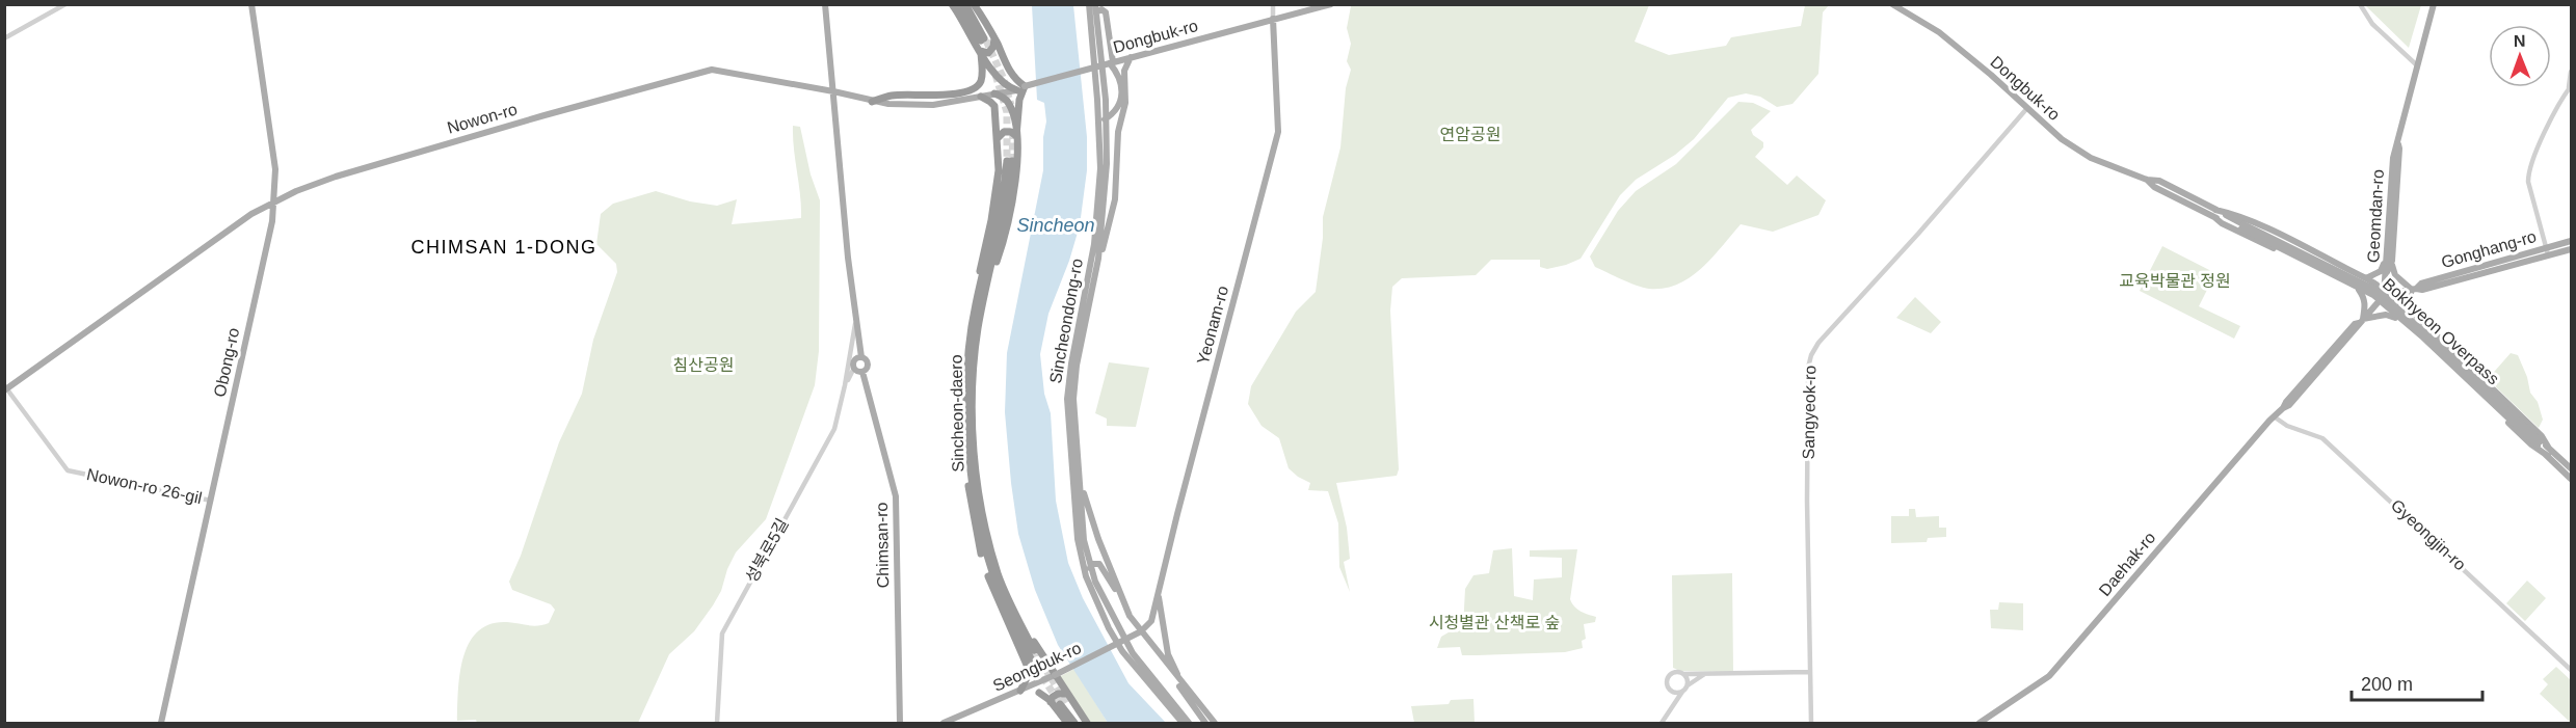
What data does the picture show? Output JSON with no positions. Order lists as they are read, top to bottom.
{
  "streets": {
    "highway": ["Sincheon-daero"],
    "main road": [
      "Dongbuk-ro",
      "Nowon-ro",
      "Geomdan-ro",
      "Gonghang-ro",
      "Sincheondong-ro",
      "Yeonam-ro",
      "Bokhyeon Overpass",
      "Obong-ro",
      "Chimsan-ro",
      "Daehak-ro",
      "Seongbuk-ro"
    ],
    "street": [
      "Sangyeok-ro",
      "Nowon-ro 26-gil",
      "Gyeongjin-ro",
      "성북로5길"
    ]
  },
  "crossings": [
    ["Dongbuk-ro", "Nowon-ro"],
    ["Dongbuk-ro", "Yeonam-ro"],
    ["Dongbuk-ro", "Bokhyeon Overpass"],
    ["Dongbuk-ro", "Sangyeok-ro"],
    ["Nowon-ro", "Obong-ro"],
    ["Nowon-ro", "Nowon-ro 26-gil"],
    ["Geomdan-ro", "Gonghang-ro"],
    ["Geomdan-ro", "Daehak-ro"],
    ["Gonghang-ro", "Daehak-ro"],
    ["Yeonam-ro", "Seongbuk-ro"],
    ["Obong-ro", "Nowon-ro 26-gil"],
    ["Sincheon-daero", "Seongbuk-ro"],
    ["Gyeongjin-ro", "Daehak-ro"]
  ],
  "districts": ["CHIMSAN 1-DONG"],
  "water": ["Sincheon"],
  "parks": [
    "연암공원",
    "교육박물관 정원",
    "침산공원",
    "시청별관 산책로 숲"
  ],
  "scale_bar": "200 m",
  "north": "top"
}
